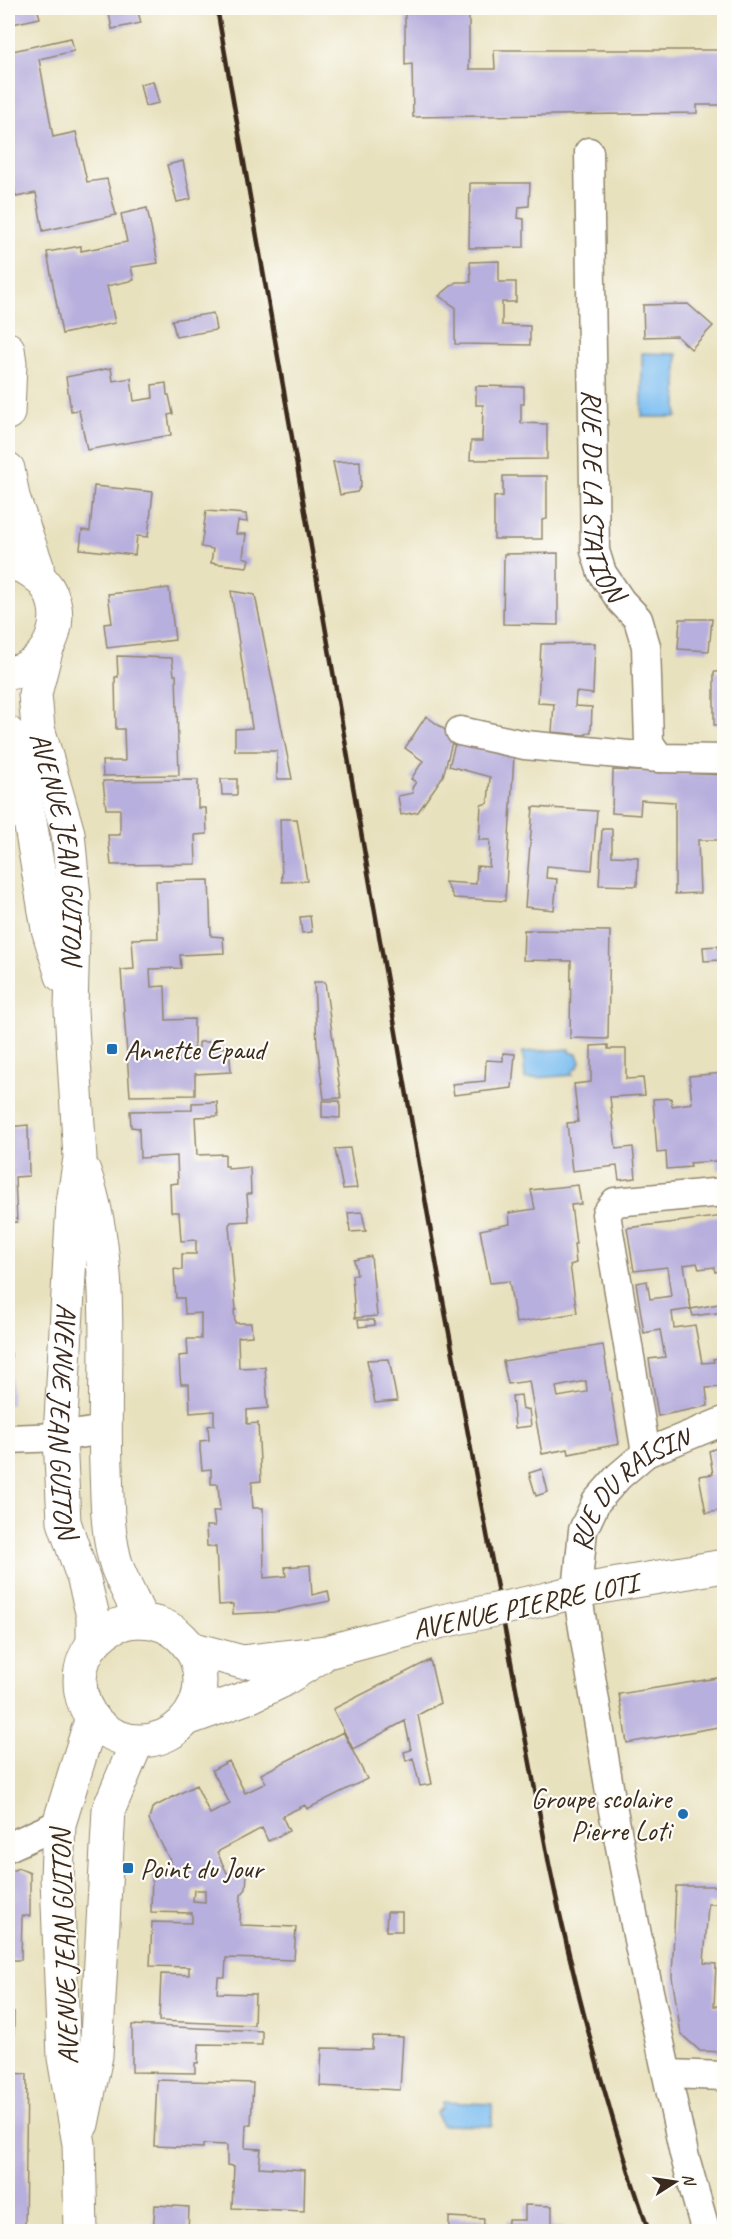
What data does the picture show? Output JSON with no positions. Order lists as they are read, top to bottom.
{
  "streets": {
    "main road": ["AVENUE JEAN GUITON", "AVENUE PIERRE LOTI"],
    "street": ["RUE DE LA STATION", "RUE DU RAISIN"]
  },
  "crossings": [
    ["AVENUE JEAN GUITON", "AVENUE PIERRE LOTI"],
    ["RUE DU RAISIN", "AVENUE PIERRE LOTI"]
  ],
  "places": {
    "transit": ["Annette Epaud", "Point du Jour"],
    "other": ["Groupe scolaire Pierre Loti"]
  },
  "north": "right"
}
